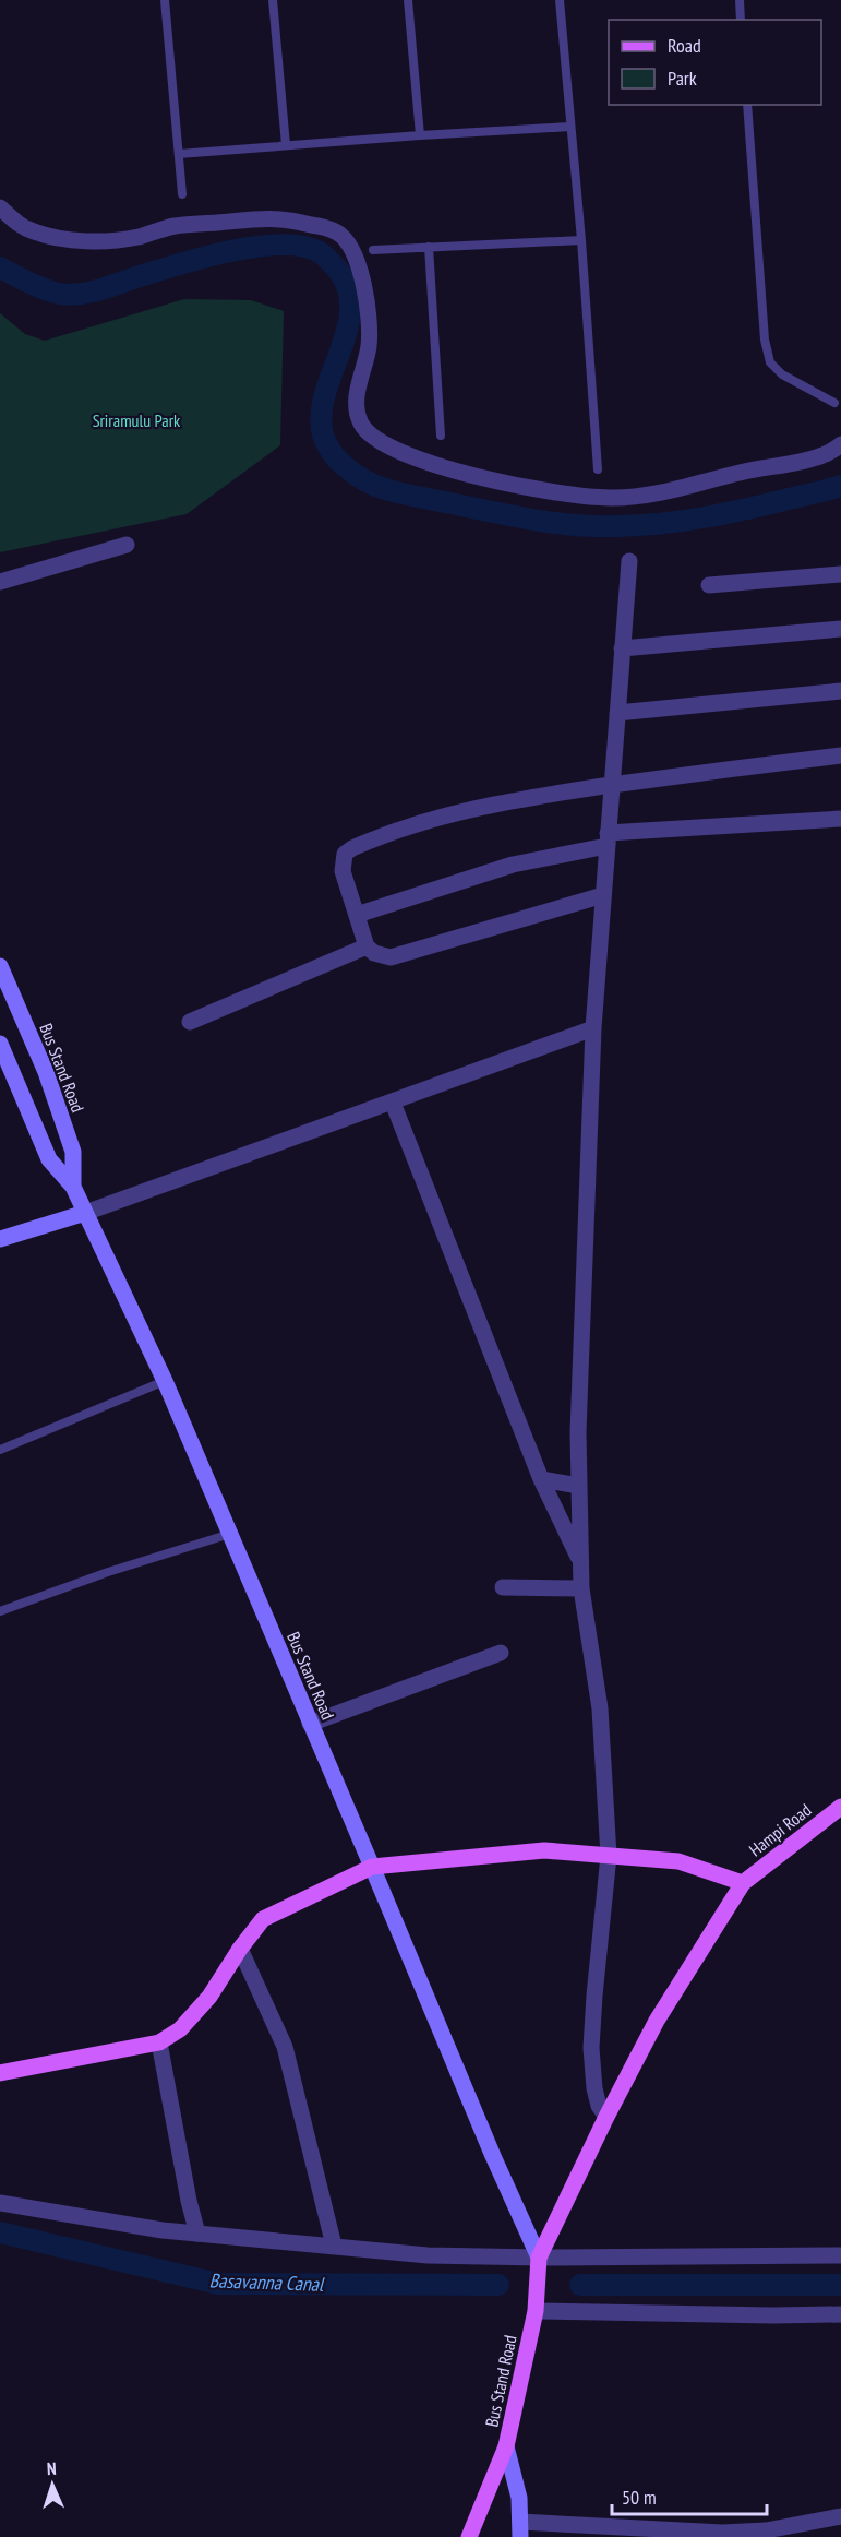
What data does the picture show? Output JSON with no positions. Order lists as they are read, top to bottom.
{
  "streets": {
    "main road": ["Bus Stand Road", "Hampi Road"]
  },
  "water": ["Basavanna Canal"],
  "parks": ["Sriramulu Park"],
  "legend": ["Road", "Park"],
  "scale_bar": "50 m",
  "north": "top"
}
